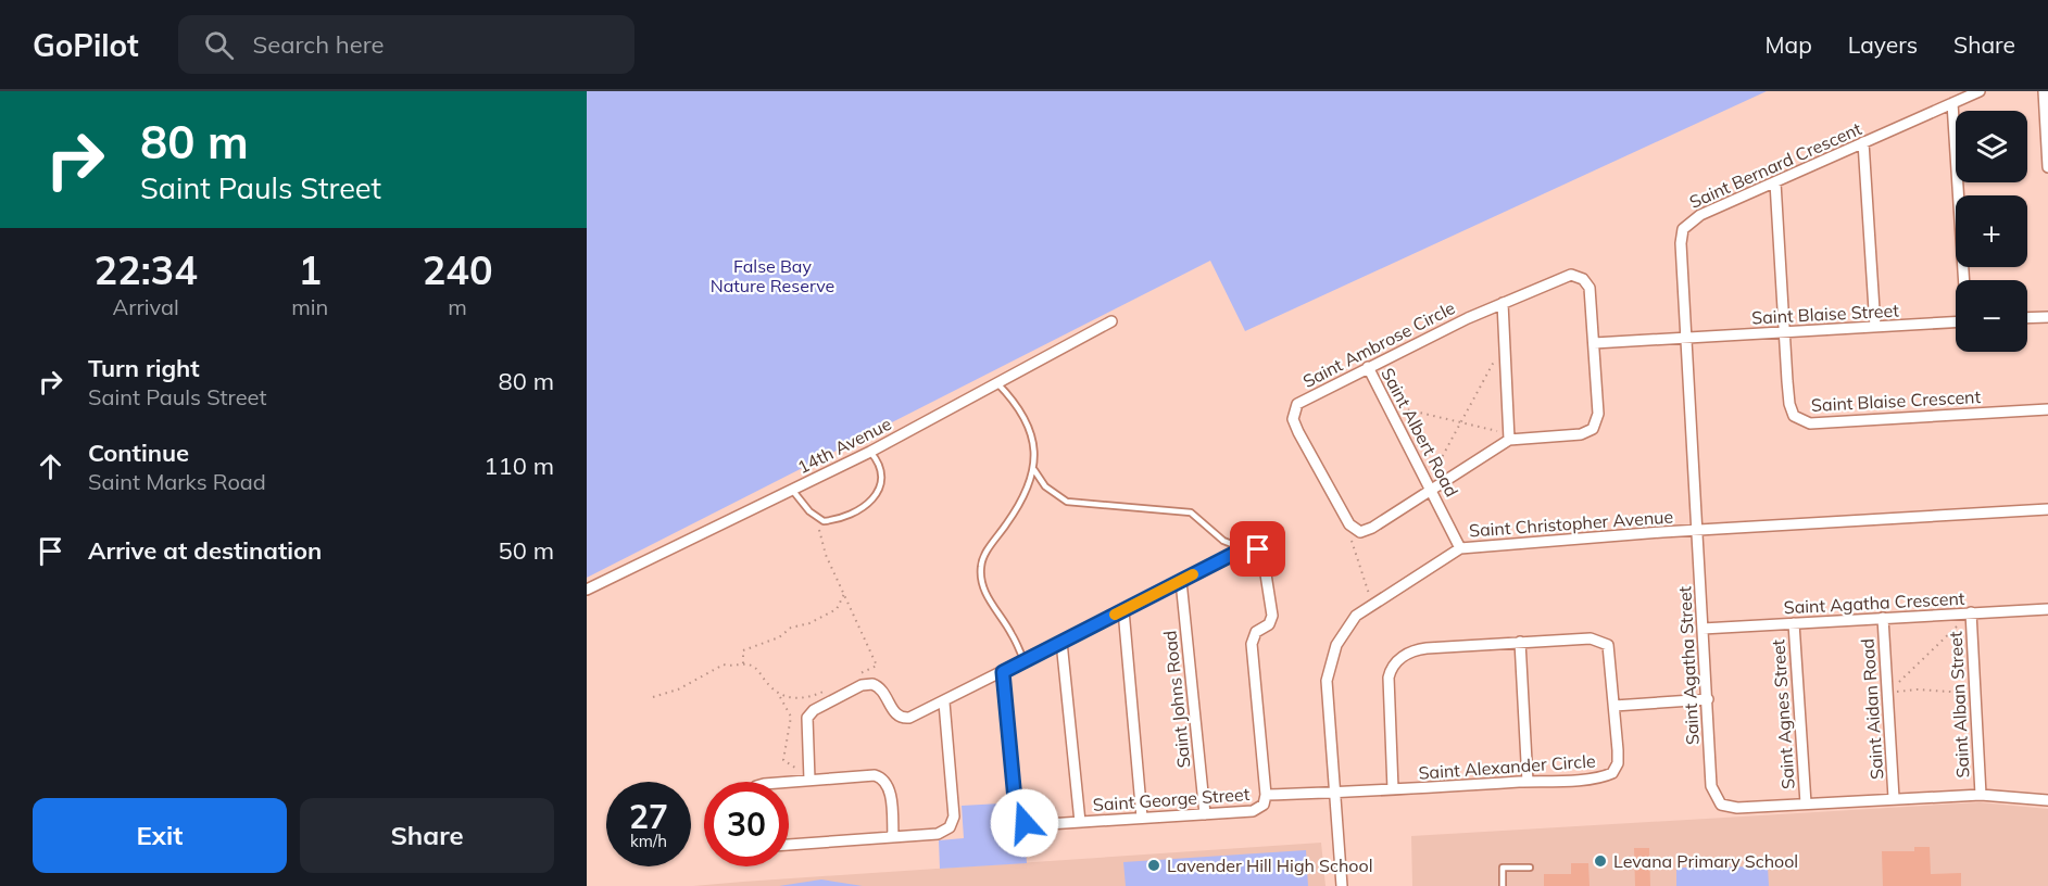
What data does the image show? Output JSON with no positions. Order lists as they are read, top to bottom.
{
  "streets": {
    "street": [
      "Saint Bernard Crescent",
      "Saint Blaise Street",
      "Saint Ambrose Circle",
      "Saint Blaise Crescent",
      "Saint Albert Road",
      "14th Avenue",
      "Saint Christopher Avenue",
      "Saint Agatha Crescent",
      "Saint Agatha Street",
      "Saint Johns Road",
      "Saint Alban Street",
      "Saint Aidan Road",
      "Saint Agnes Street",
      "Saint Alexander Circle",
      "Saint George Street"
    ]
  },
  "crossings": [
    ["Saint Bernard Crescent", "Saint Blaise Street"],
    ["Saint Bernard Crescent", "Saint Christopher Avenue"],
    ["Saint Bernard Crescent", "Saint Agatha Street"],
    ["Saint Blaise Street", "Saint Blaise Crescent"],
    ["Saint Ambrose Circle", "Saint Albert Road"],
    ["Saint Albert Road", "Saint Christopher Avenue"],
    ["Saint Christopher Avenue", "Saint Agatha Street"],
    ["Saint Christopher Avenue", "Saint Alexander Circle"],
    ["Saint Christopher Avenue", "Saint George Street"],
    ["Saint Agatha Crescent", "Saint Agatha Street"],
    ["Saint Agatha Crescent", "Saint Alban Street"],
    ["Saint Agatha Crescent", "Saint Aidan Road"],
    ["Saint Agatha Crescent", "Saint Agnes Street"],
    ["Saint Agatha Street", "Saint Agnes Street"],
    ["Saint Johns Road", "Saint George Street"],
    ["Saint Alexander Circle", "Saint George Street"]
  ],
  "parks": ["False Bay Nature Reserve"],
  "places": ["Levana Primary School", "Lavender Hill High School"],
  "page": {
    "header": "GoPilot",
    "search": "Search here",
    "nav": ["Map", "Layers", "Share"],
    "turn": ["80 m", "Saint Pauls Street"],
    "map_buttons": ["+", "−"],
    "eta": [
      "22:34",
      "Arrival",
      "1",
      "min",
      "240",
      "m"
    ],
    "list": [
      {
        "name": "Turn right",
        "note": "Saint Pauls Street",
        "value": "80 m"
      },
      {
        "name": "Continue",
        "note": "Saint Marks Road",
        "value": "110 m"
      },
      {
        "name": "Arrive at destination",
        "value": "50 m"
      }
    ],
    "speed": "27 km/h",
    "limit": "30",
    "buttons": ["Exit", "Share"]
  }
}
